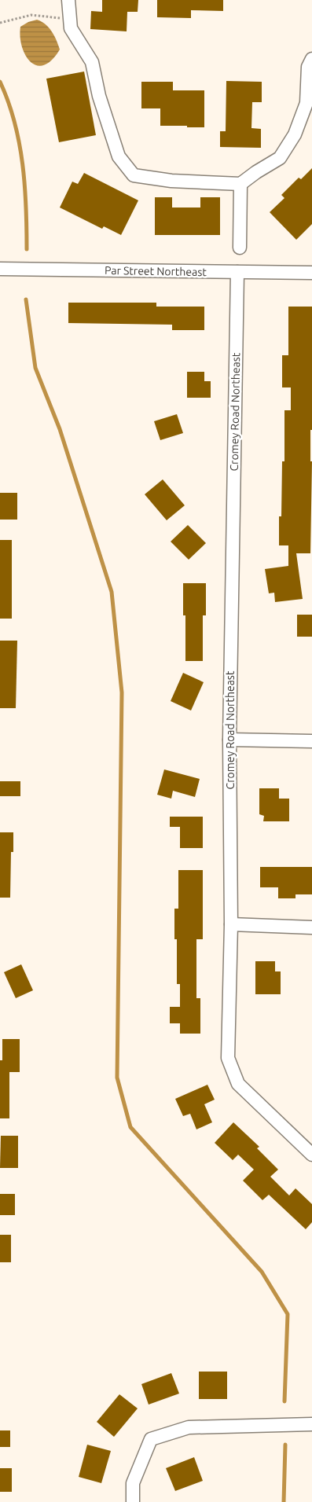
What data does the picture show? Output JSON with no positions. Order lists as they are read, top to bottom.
{
  "streets": {
    "street": ["Par Street Northeast", "Cromey Road Northeast"]
  },
  "crossings": [
    ["Par Street Northeast", "Cromey Road Northeast"]
  ]
}
